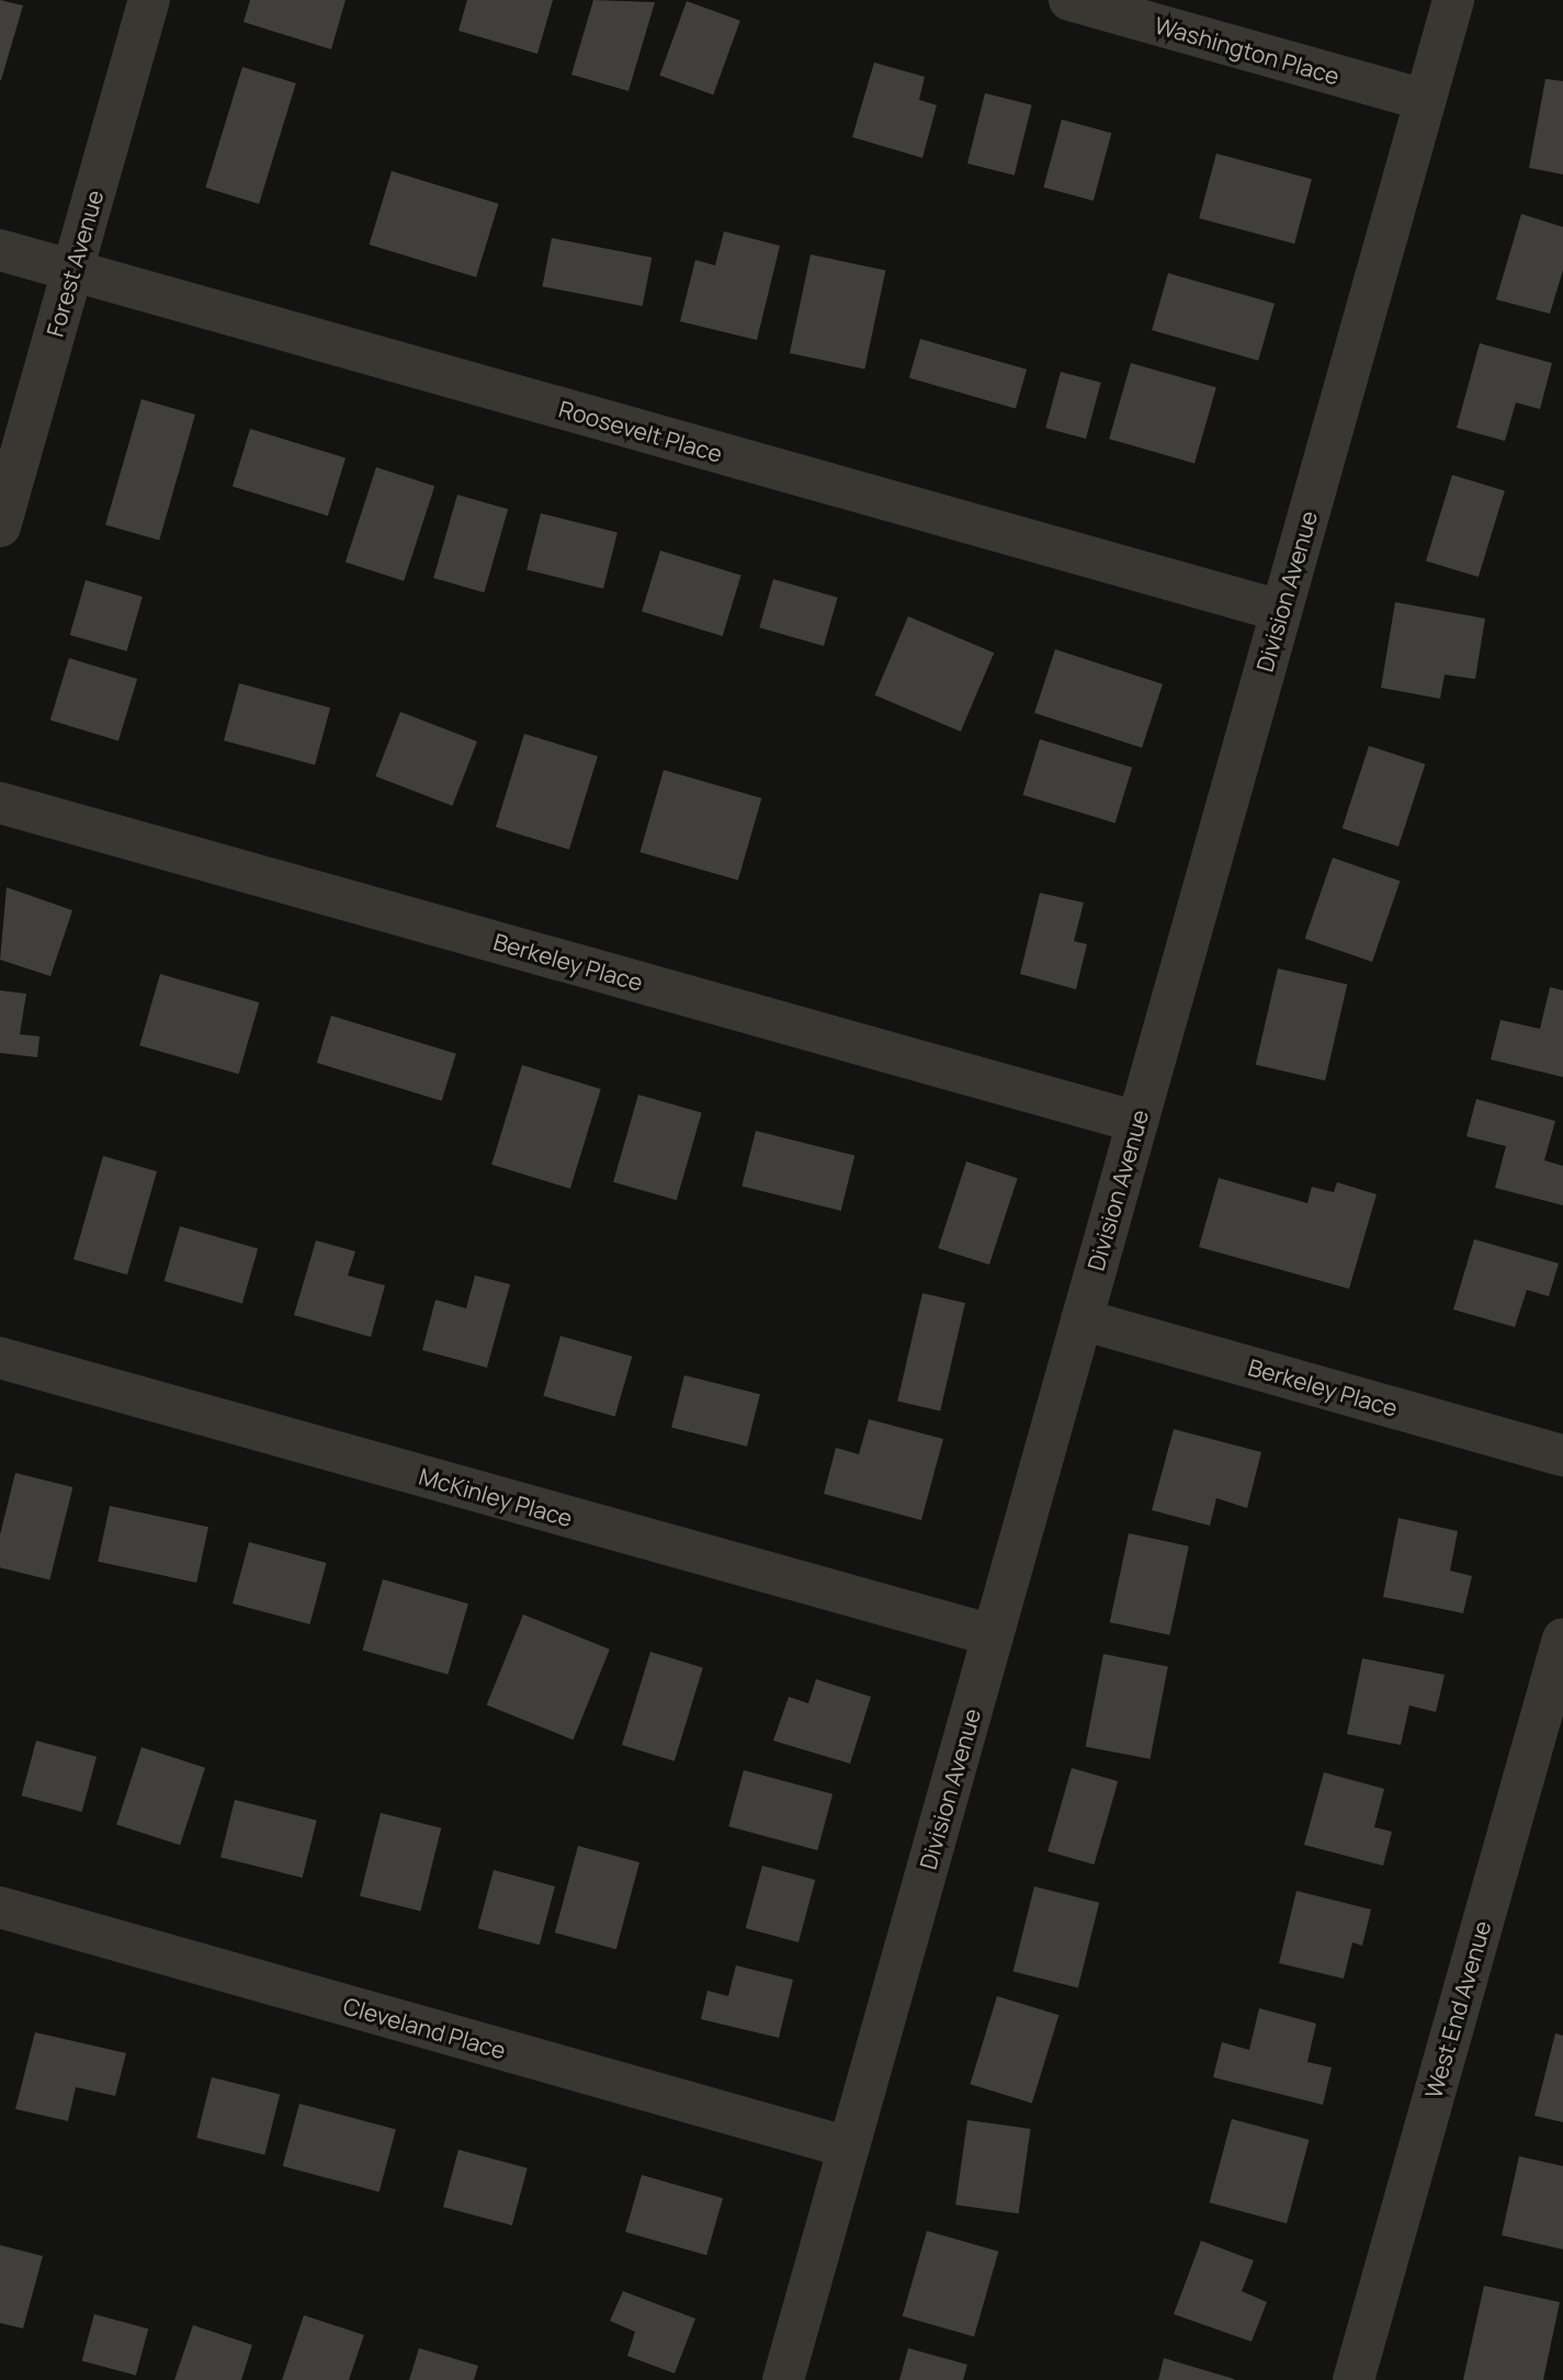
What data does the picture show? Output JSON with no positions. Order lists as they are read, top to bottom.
{
  "streets": {
    "street": [
      "Washington Place",
      "Forest Avenue",
      "Roosevelt Place",
      "Division Avenue",
      "Berkeley Place",
      "McKinley Place",
      "West End Avenue",
      "Cleveland Place"
    ]
  },
  "crossings": [
    ["Washington Place", "Division Avenue"],
    ["Forest Avenue", "Roosevelt Place"],
    ["Roosevelt Place", "Division Avenue"],
    ["Division Avenue", "Berkeley Place"],
    ["Division Avenue", "McKinley Place"],
    ["Division Avenue", "Cleveland Place"]
  ]
}
